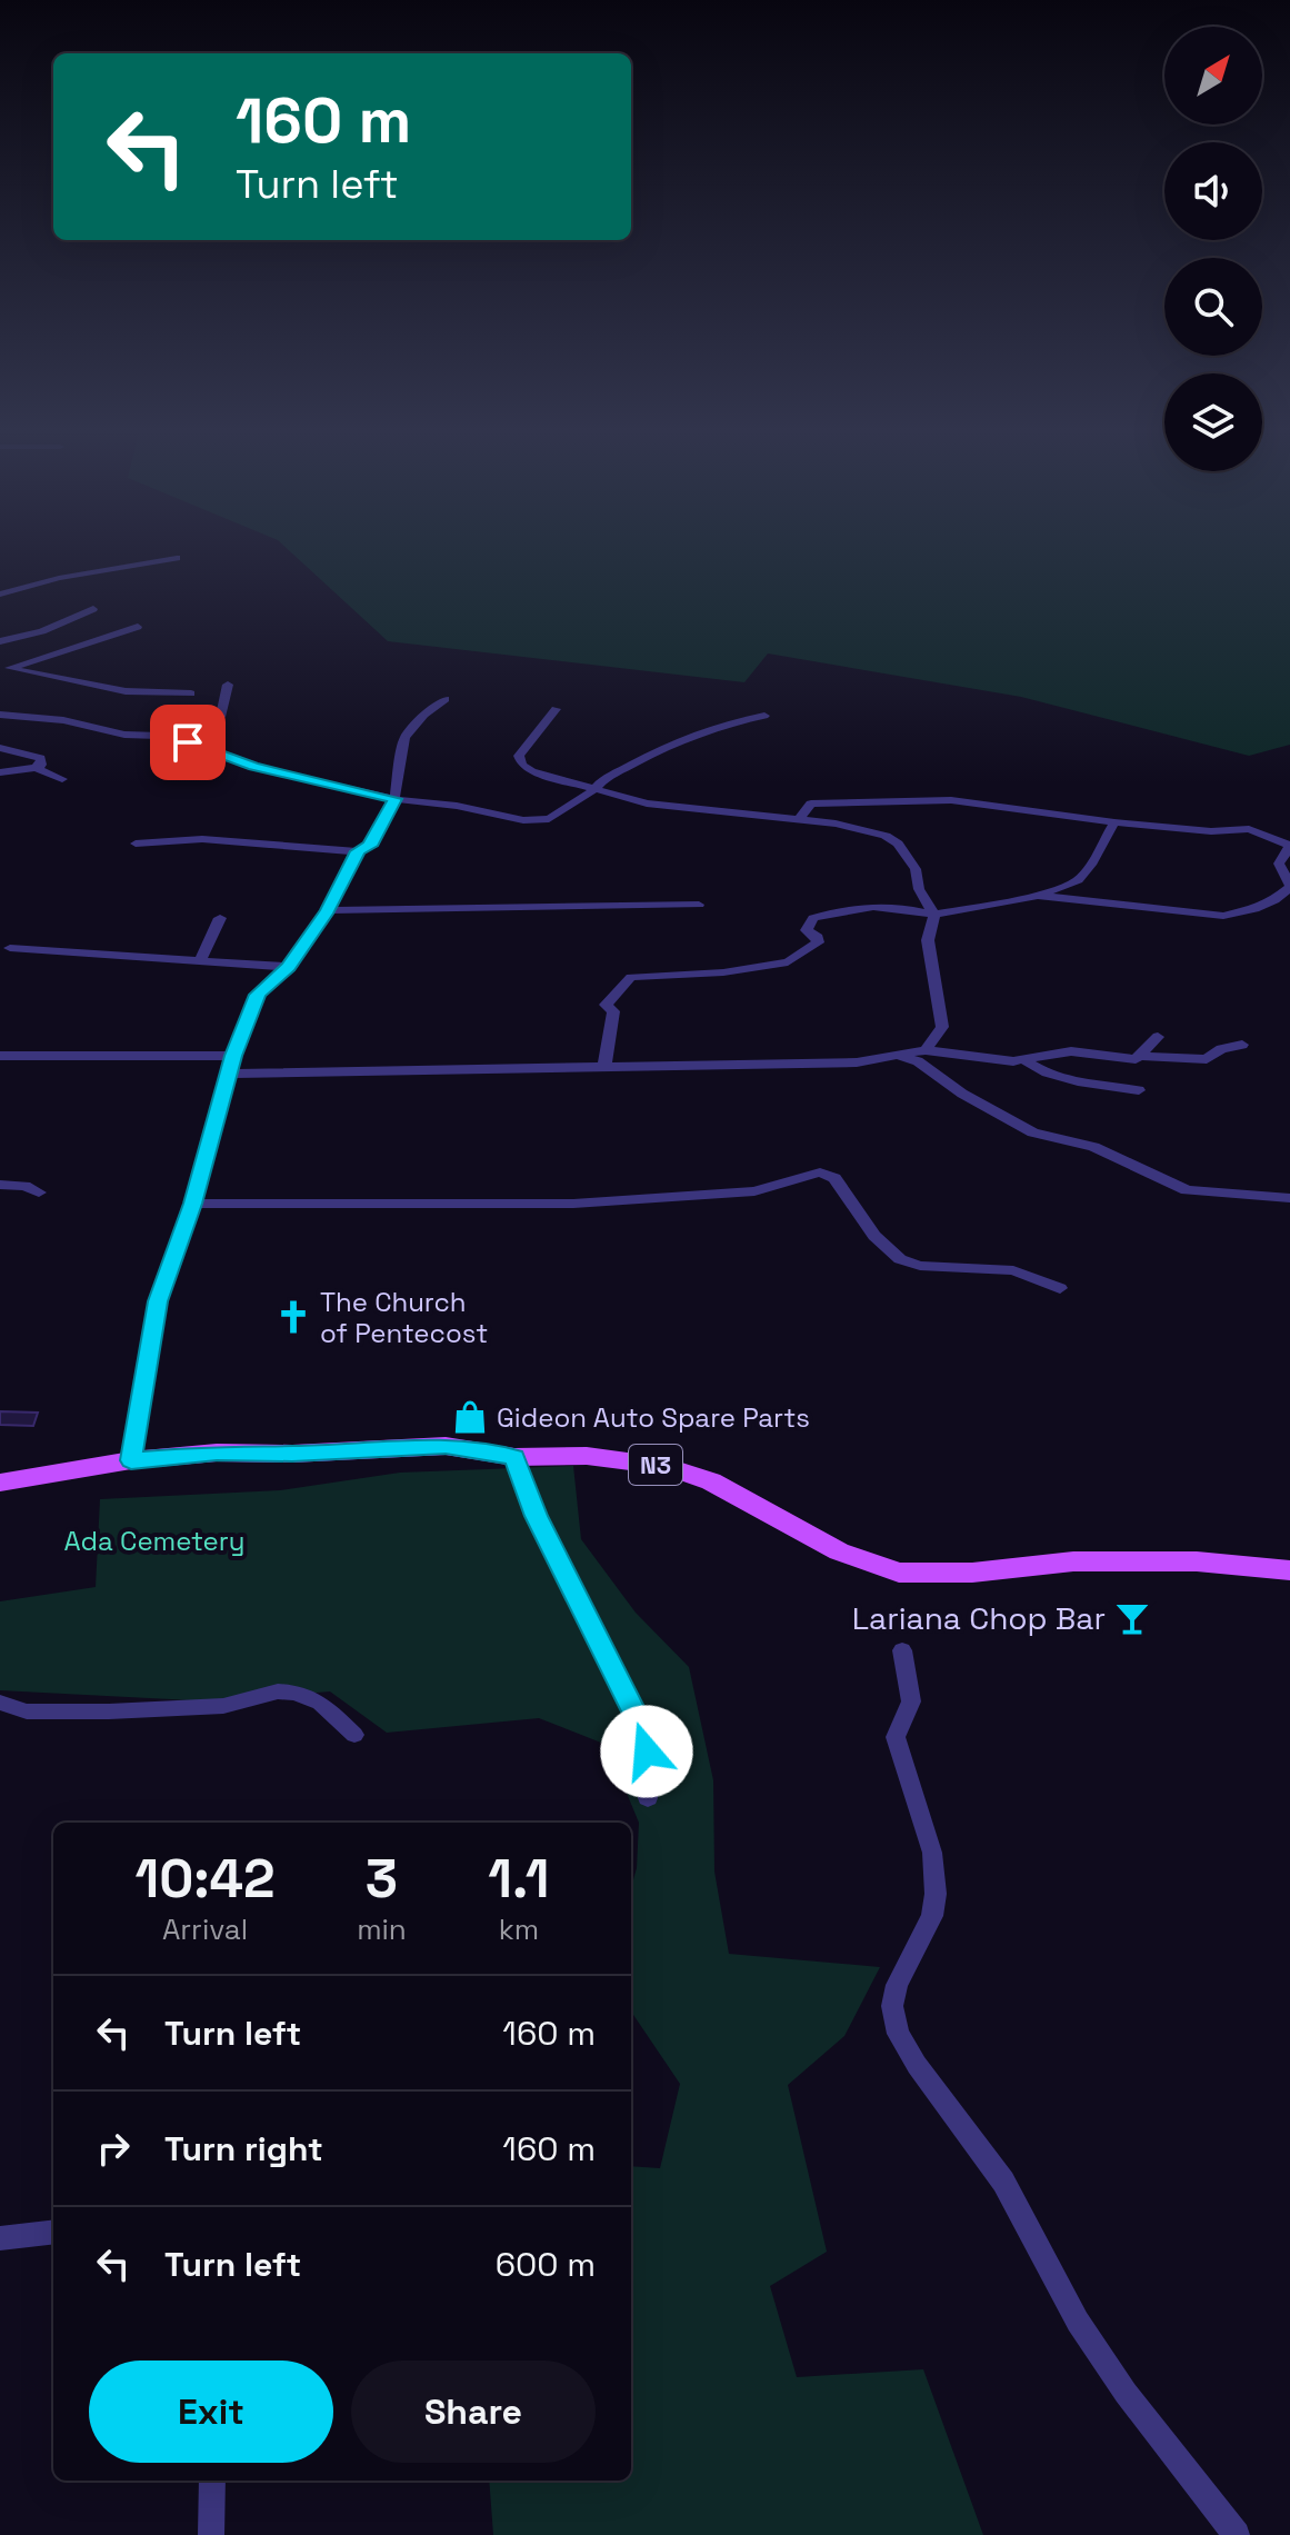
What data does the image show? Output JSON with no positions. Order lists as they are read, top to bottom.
{
  "streets": {
    "main road": ["N3"]
  },
  "parks": ["Ada Cemetery"],
  "places": {
    "church": ["The Church of Pentecost"],
    "shop": ["Gideon Auto Spare Parts"],
    "bar": ["Lariana Chop Bar"]
  },
  "north": "top right",
  "page": {
    "turn": ["160 m", "Turn left"],
    "eta": [
      "10:42",
      "Arrival",
      "3",
      "min",
      "1.1",
      "km"
    ],
    "list": [
      {
        "name": "Turn left",
        "value": "160 m"
      },
      {
        "name": "Turn right",
        "value": "160 m"
      },
      {
        "name": "Turn left",
        "value": "600 m"
      }
    ],
    "buttons": ["Exit", "Share"]
  }
}
